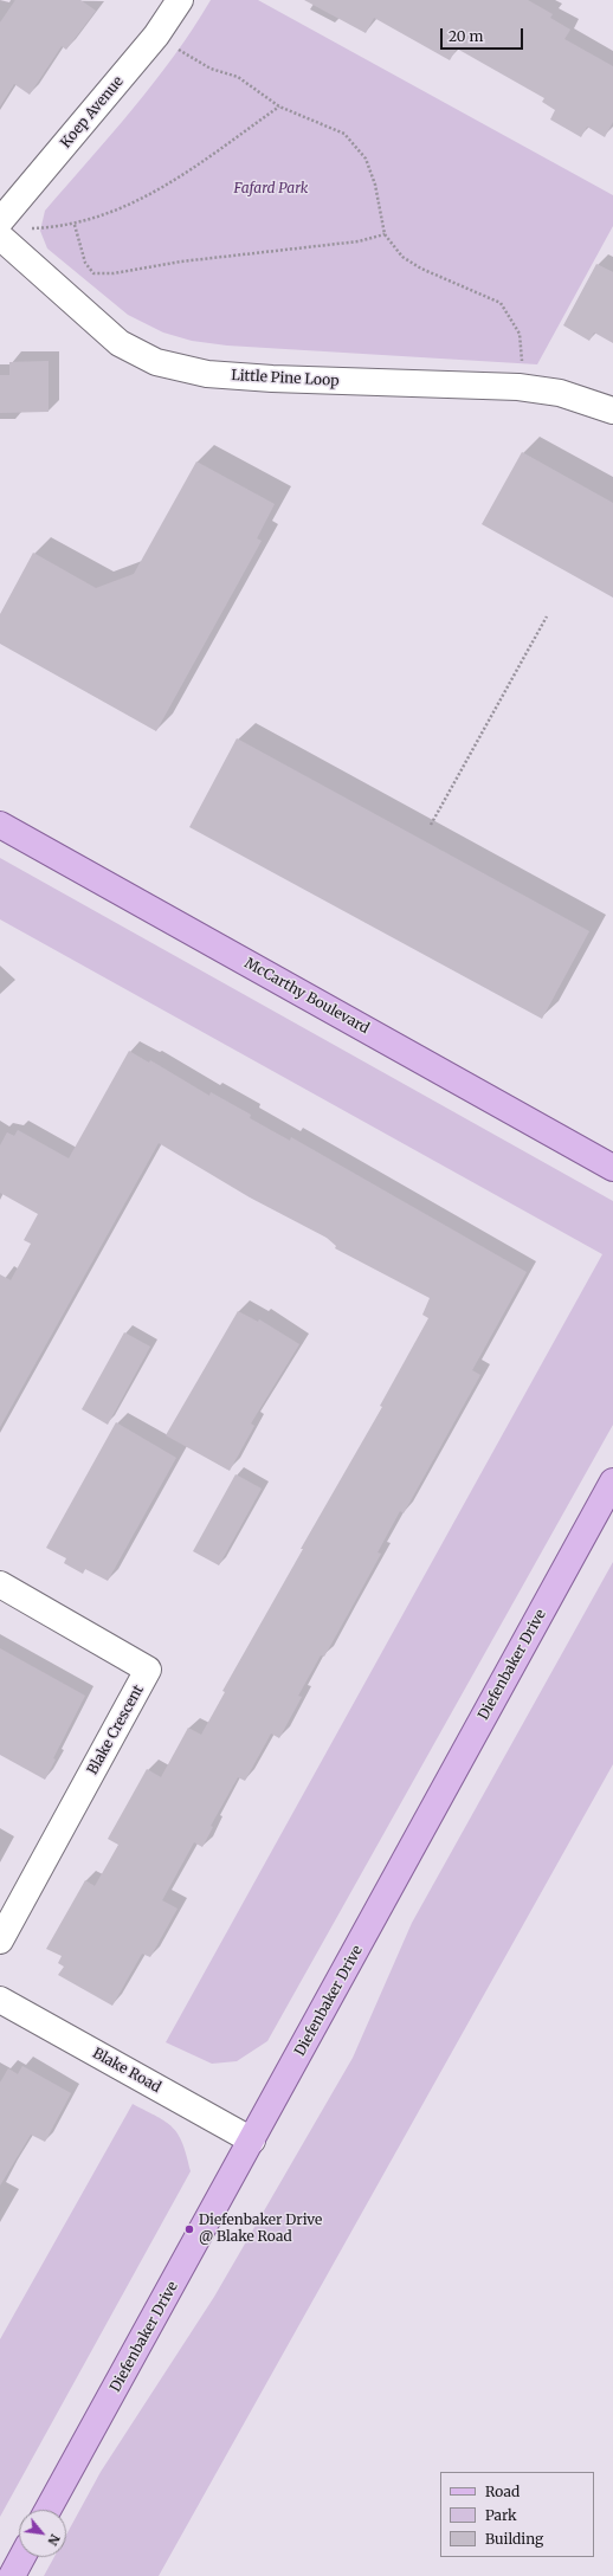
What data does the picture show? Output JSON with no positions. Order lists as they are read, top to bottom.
{
  "streets": {
    "main road": ["McCarthy Boulevard", "Diefenbaker Drive"],
    "street": [
      "Koep Avenue",
      "Little Pine Loop",
      "Blake Crescent",
      "Blake Road"
    ]
  },
  "crossings": [
    ["Diefenbaker Drive", "Blake Road"]
  ],
  "parks": ["Fafard Park"],
  "places": ["Diefenbaker Drive @ Blake Road"],
  "legend": ["Road", "Park", "Building"],
  "scale_bar": "20 m",
  "north": "bottom right"
}
